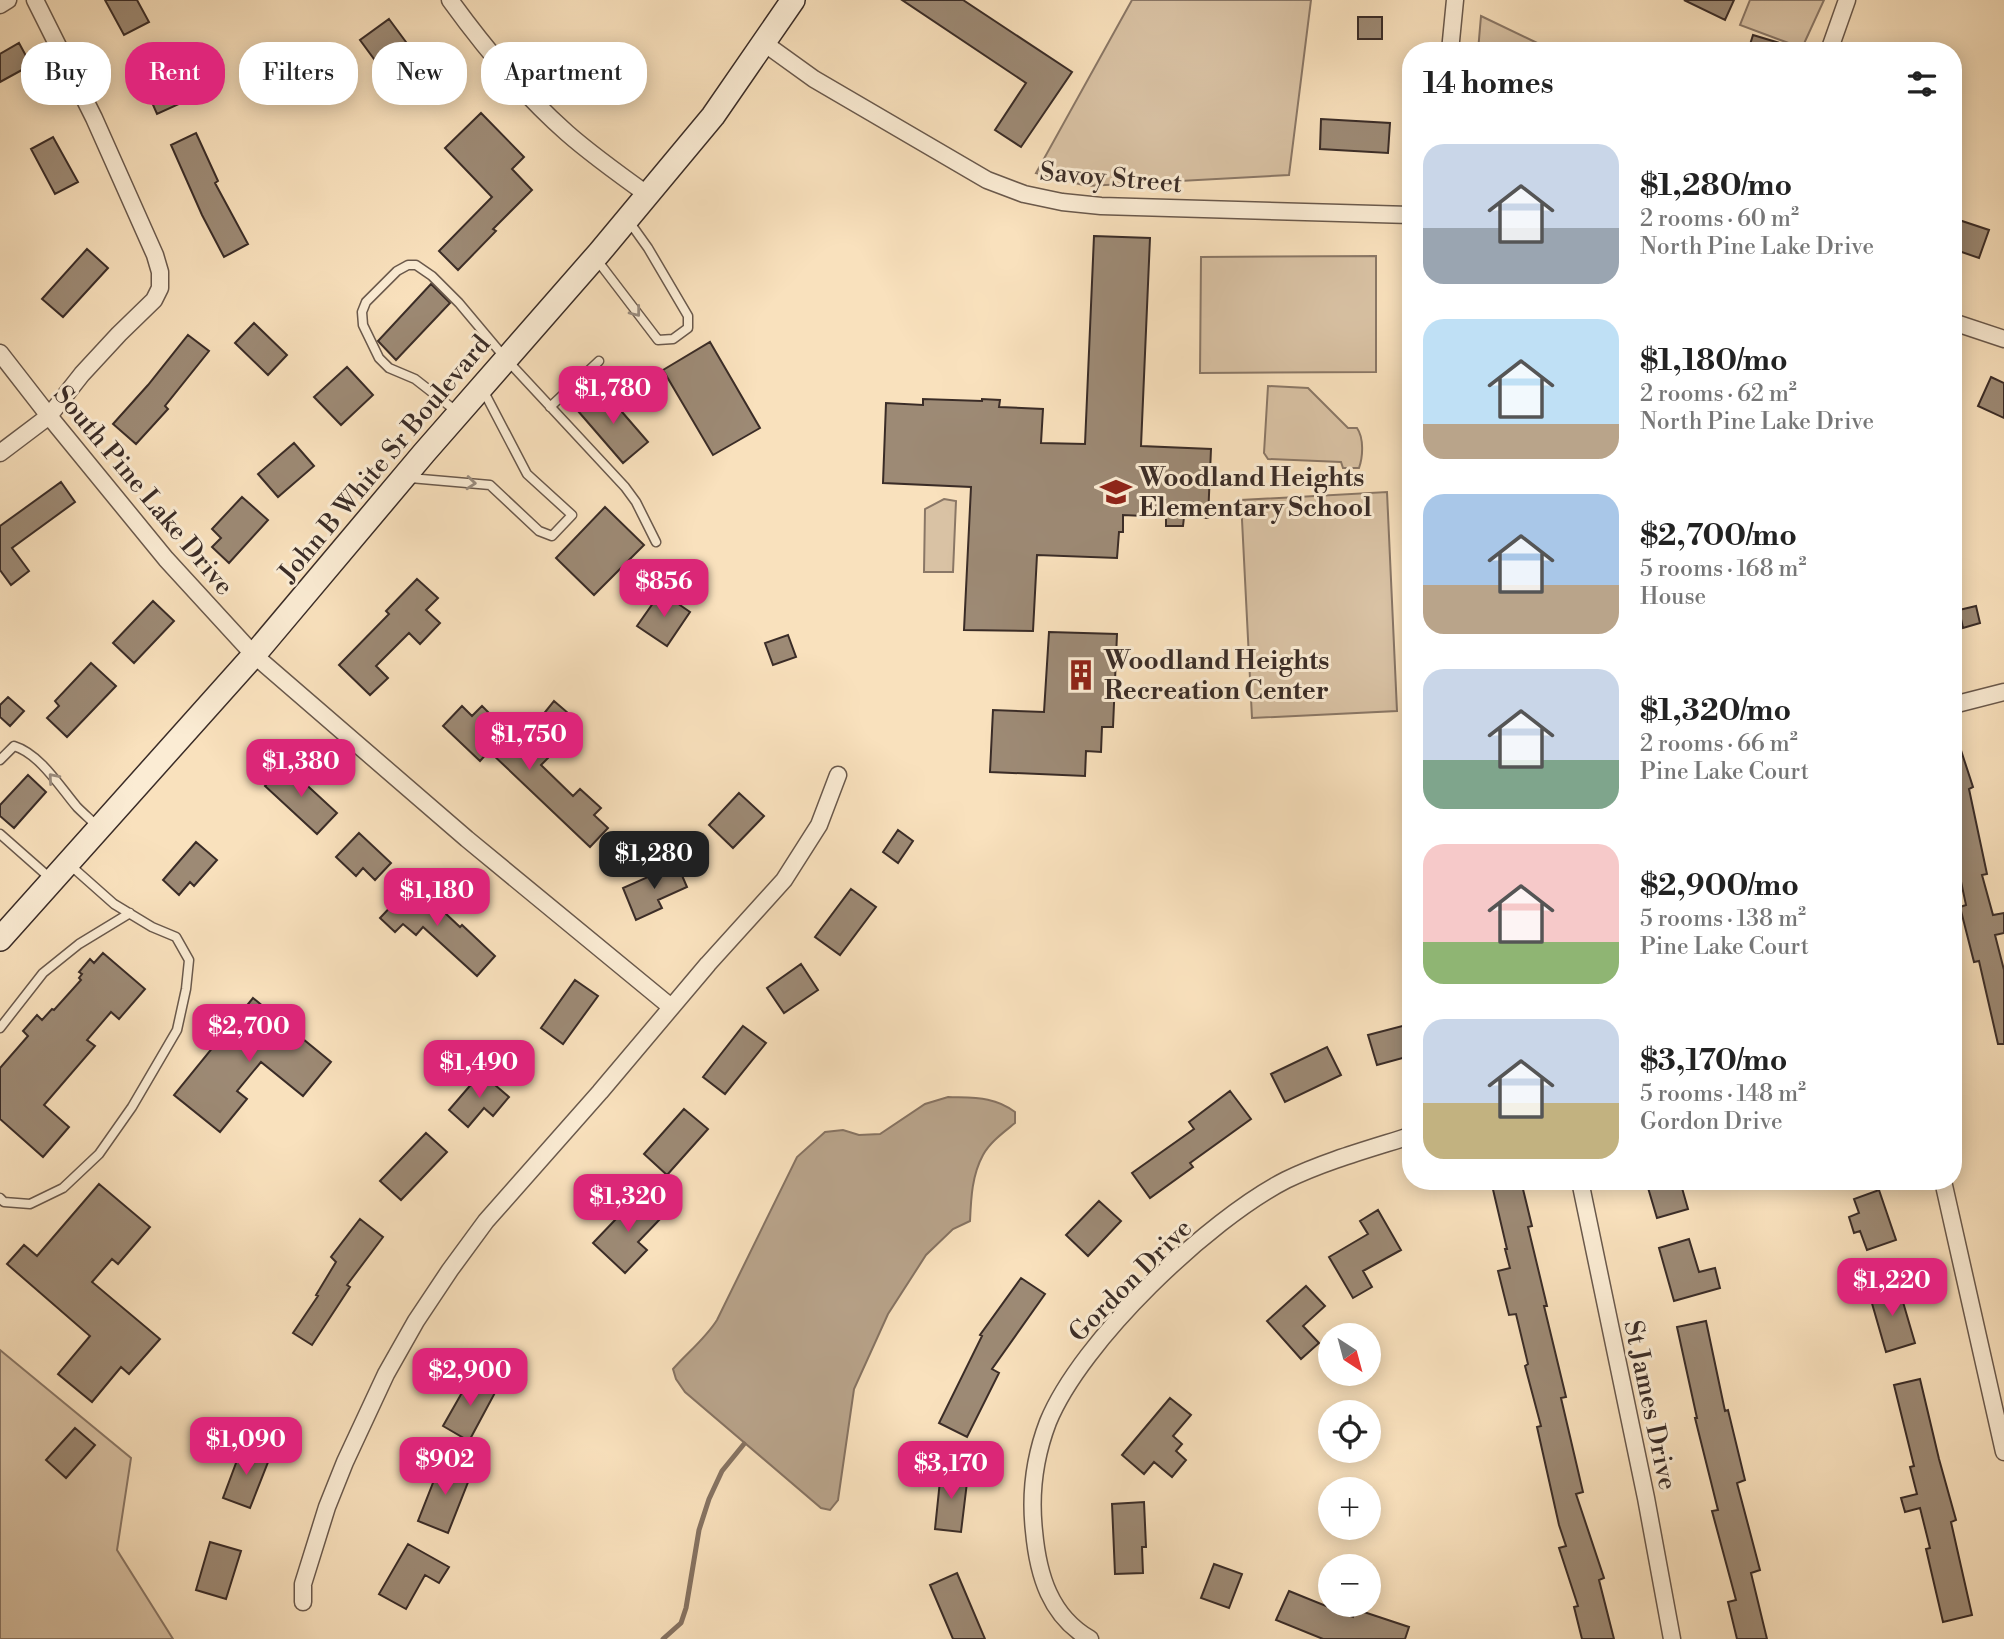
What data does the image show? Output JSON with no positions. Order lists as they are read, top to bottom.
{
  "streets": {
    "main road": ["John B White Sr Boulevard"],
    "street": [
      "Savoy Street",
      "South Pine Lake Drive",
      "Gordon Drive",
      "St James Drive"
    ]
  },
  "crossings": [
    ["Savoy Street", "John B White Sr Boulevard"],
    ["John B White Sr Boulevard", "South Pine Lake Drive"]
  ],
  "places": {
    "school or university": ["Woodland Heights Elementary School"],
    "building": ["Woodland Heights Recreation Center"]
  },
  "north": "bottom right",
  "page": {
    "chip": [
      "Buy",
      "Rent",
      "Filters",
      "New",
      "Apartment"
    ],
    "heading": "14 homes",
    "list": [
      {
        "name": "$1,280/mo",
        "note": "2 rooms · 60 m² · North Pine Lake Drive"
      },
      {
        "name": "$1,180/mo",
        "note": "2 rooms · 62 m² · North Pine Lake Drive"
      },
      {
        "name": "$2,700/mo",
        "note": "5 rooms · 168 m² · House"
      },
      {
        "name": "$1,320/mo",
        "note": "2 rooms · 66 m² · Pine Lake Court"
      },
      {
        "name": "$2,900/mo",
        "note": "5 rooms · 138 m² · Pine Lake Court"
      },
      {
        "name": "$3,170/mo",
        "note": "5 rooms · 148 m² · Gordon Drive"
      }
    ],
    "price": [
      "$1,780",
      "$856",
      "$1,750",
      "$1,380",
      "$1,280",
      "$1,180",
      "$2,700",
      "$1,490",
      "$1,320",
      "$1,220",
      "$2,900",
      "$1,090",
      "$902",
      "$3,170"
    ],
    "map_buttons": ["+", "−"]
  }
}
